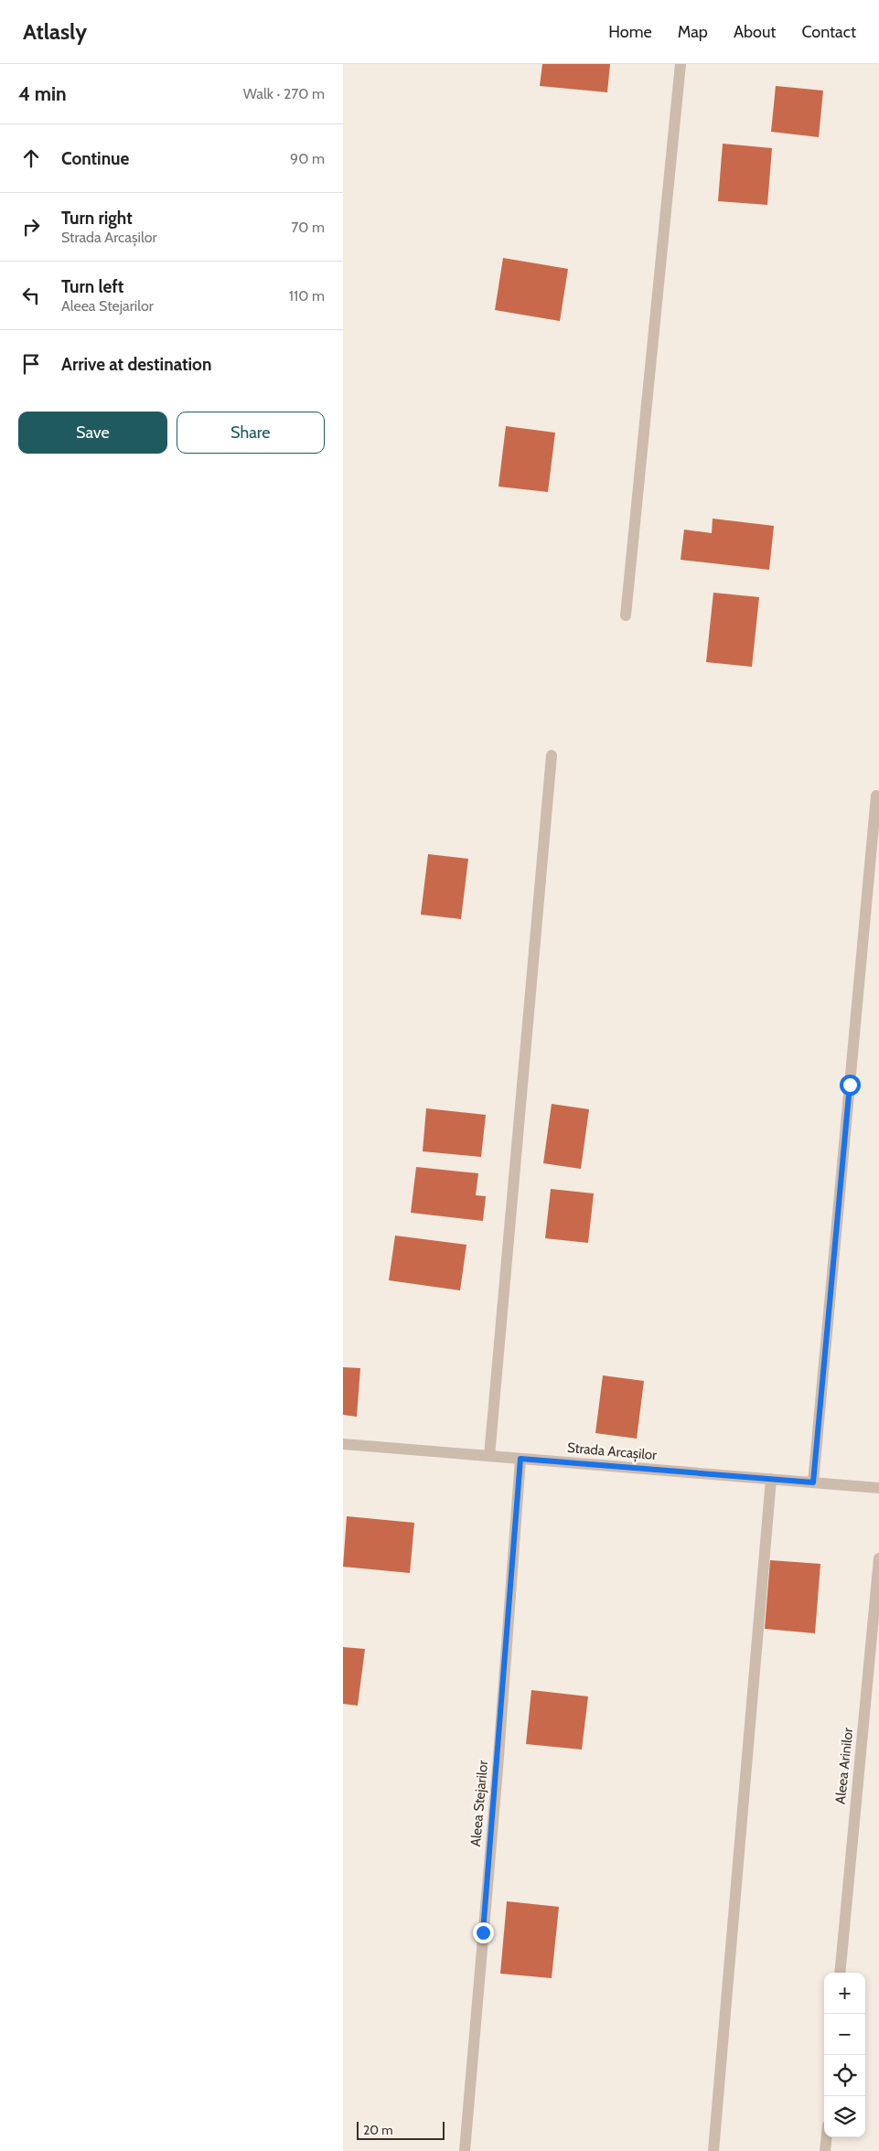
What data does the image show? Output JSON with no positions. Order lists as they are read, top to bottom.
{
  "streets": {
    "street": ["Strada Arcașilor", "Aleea Arinilor", "Aleea Stejarilor"]
  },
  "crossings": [
    ["Strada Arcașilor", "Aleea Stejarilor"]
  ],
  "scale_bar": "20 m",
  "page": {
    "header": "Atlasly",
    "nav": [
      "Home",
      "Map",
      "About",
      "Contact"
    ],
    "heading": ["4 min", "Walk · 270 m"],
    "list": [
      ["Continue", "90 m"],
      ["Turn right", "Strada Arcașilor", "70 m"],
      ["Turn left", "Aleea Stejarilor", "110 m"],
      "Arrive at destination"
    ],
    "buttons": ["Save", "Share"],
    "map_buttons": ["+", "−"],
    "scale": "20 m"
  }
}
